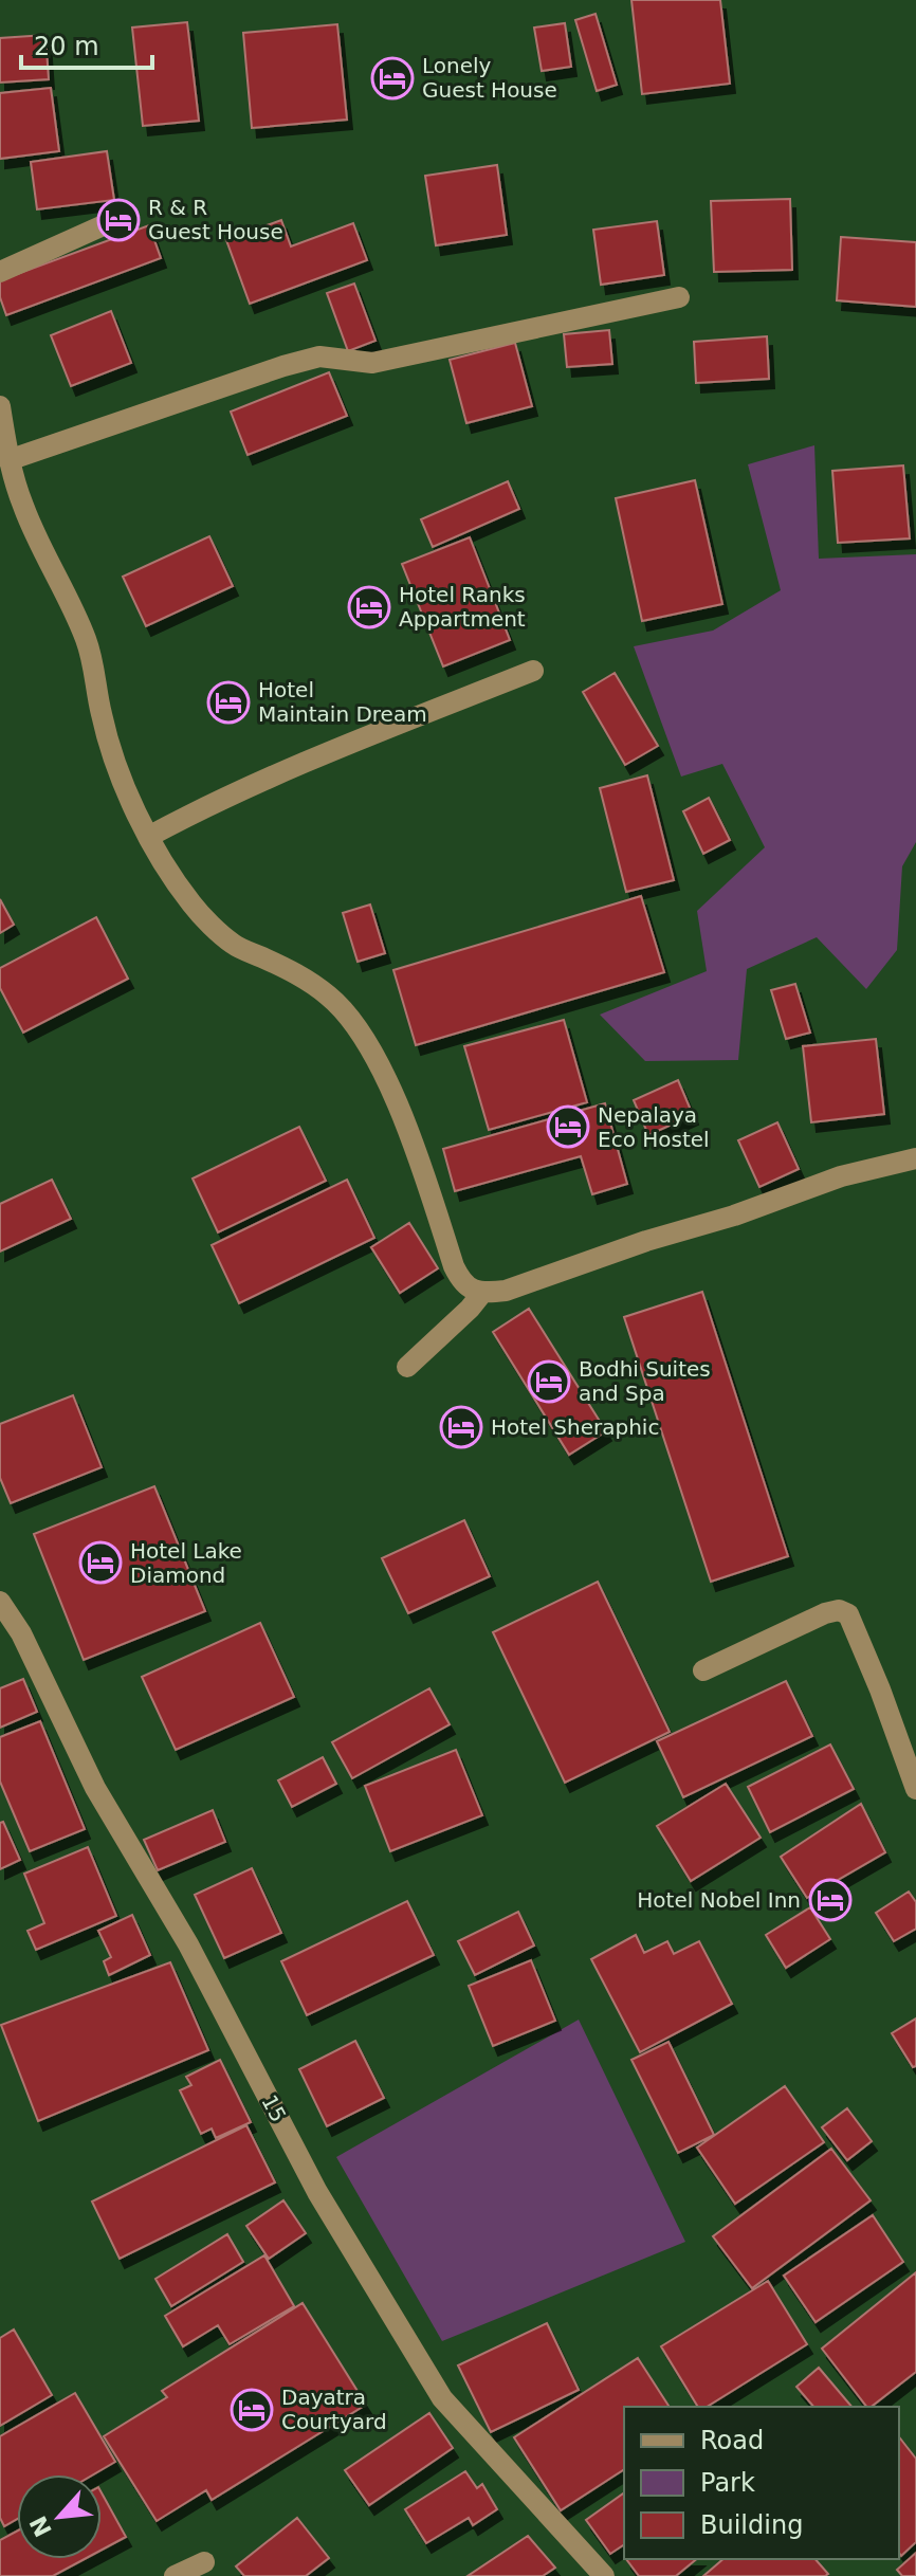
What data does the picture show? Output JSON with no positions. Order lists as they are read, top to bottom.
{
  "streets": {
    "street": ["15"]
  },
  "places": {
    "hotel": [
      "Lonely Guest House",
      "R & R Guest House",
      "Hotel Ranks Appartment",
      "Hotel Maintain Dream",
      "Nepalaya Eco Hostel",
      "Bodhi Suites and Spa",
      "Hotel Sheraphic",
      "Hotel Lake Diamond",
      "Hotel Nobel Inn",
      "Dayatra Courtyard"
    ]
  },
  "legend": ["Road", "Park", "Building"],
  "scale_bar": "20 m",
  "north": "bottom left"
}
